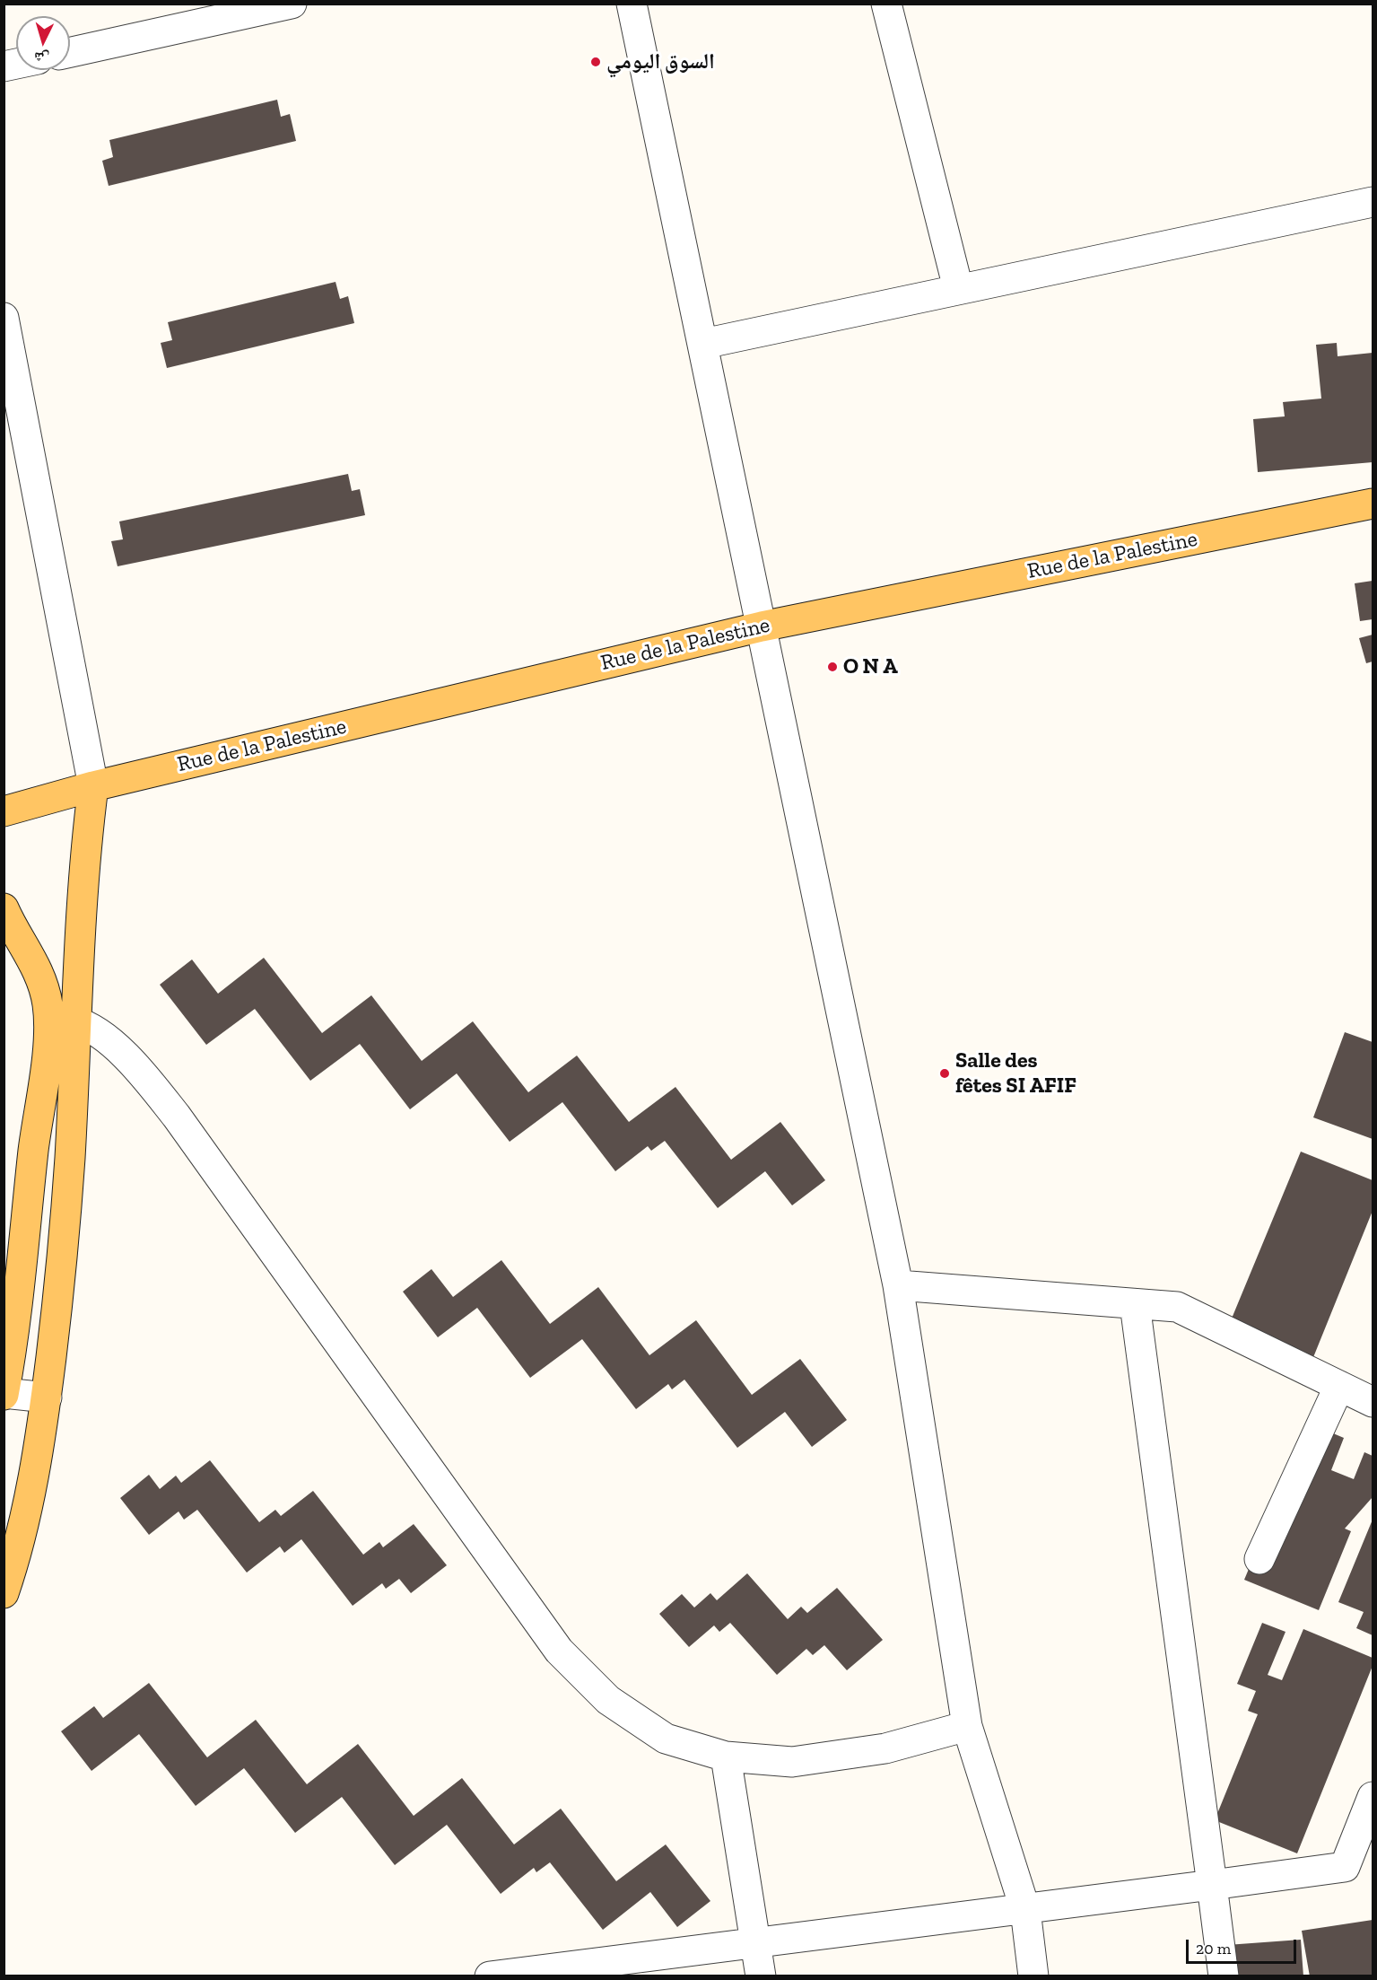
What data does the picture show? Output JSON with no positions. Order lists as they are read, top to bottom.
{
  "streets": {
    "main road": ["Rue de la Palestine"]
  },
  "places": ["السوق اليومي", "O N A", "Salle des fêtes SI AFIF"],
  "scale_bar": "20 m",
  "north": "bottom"
}
